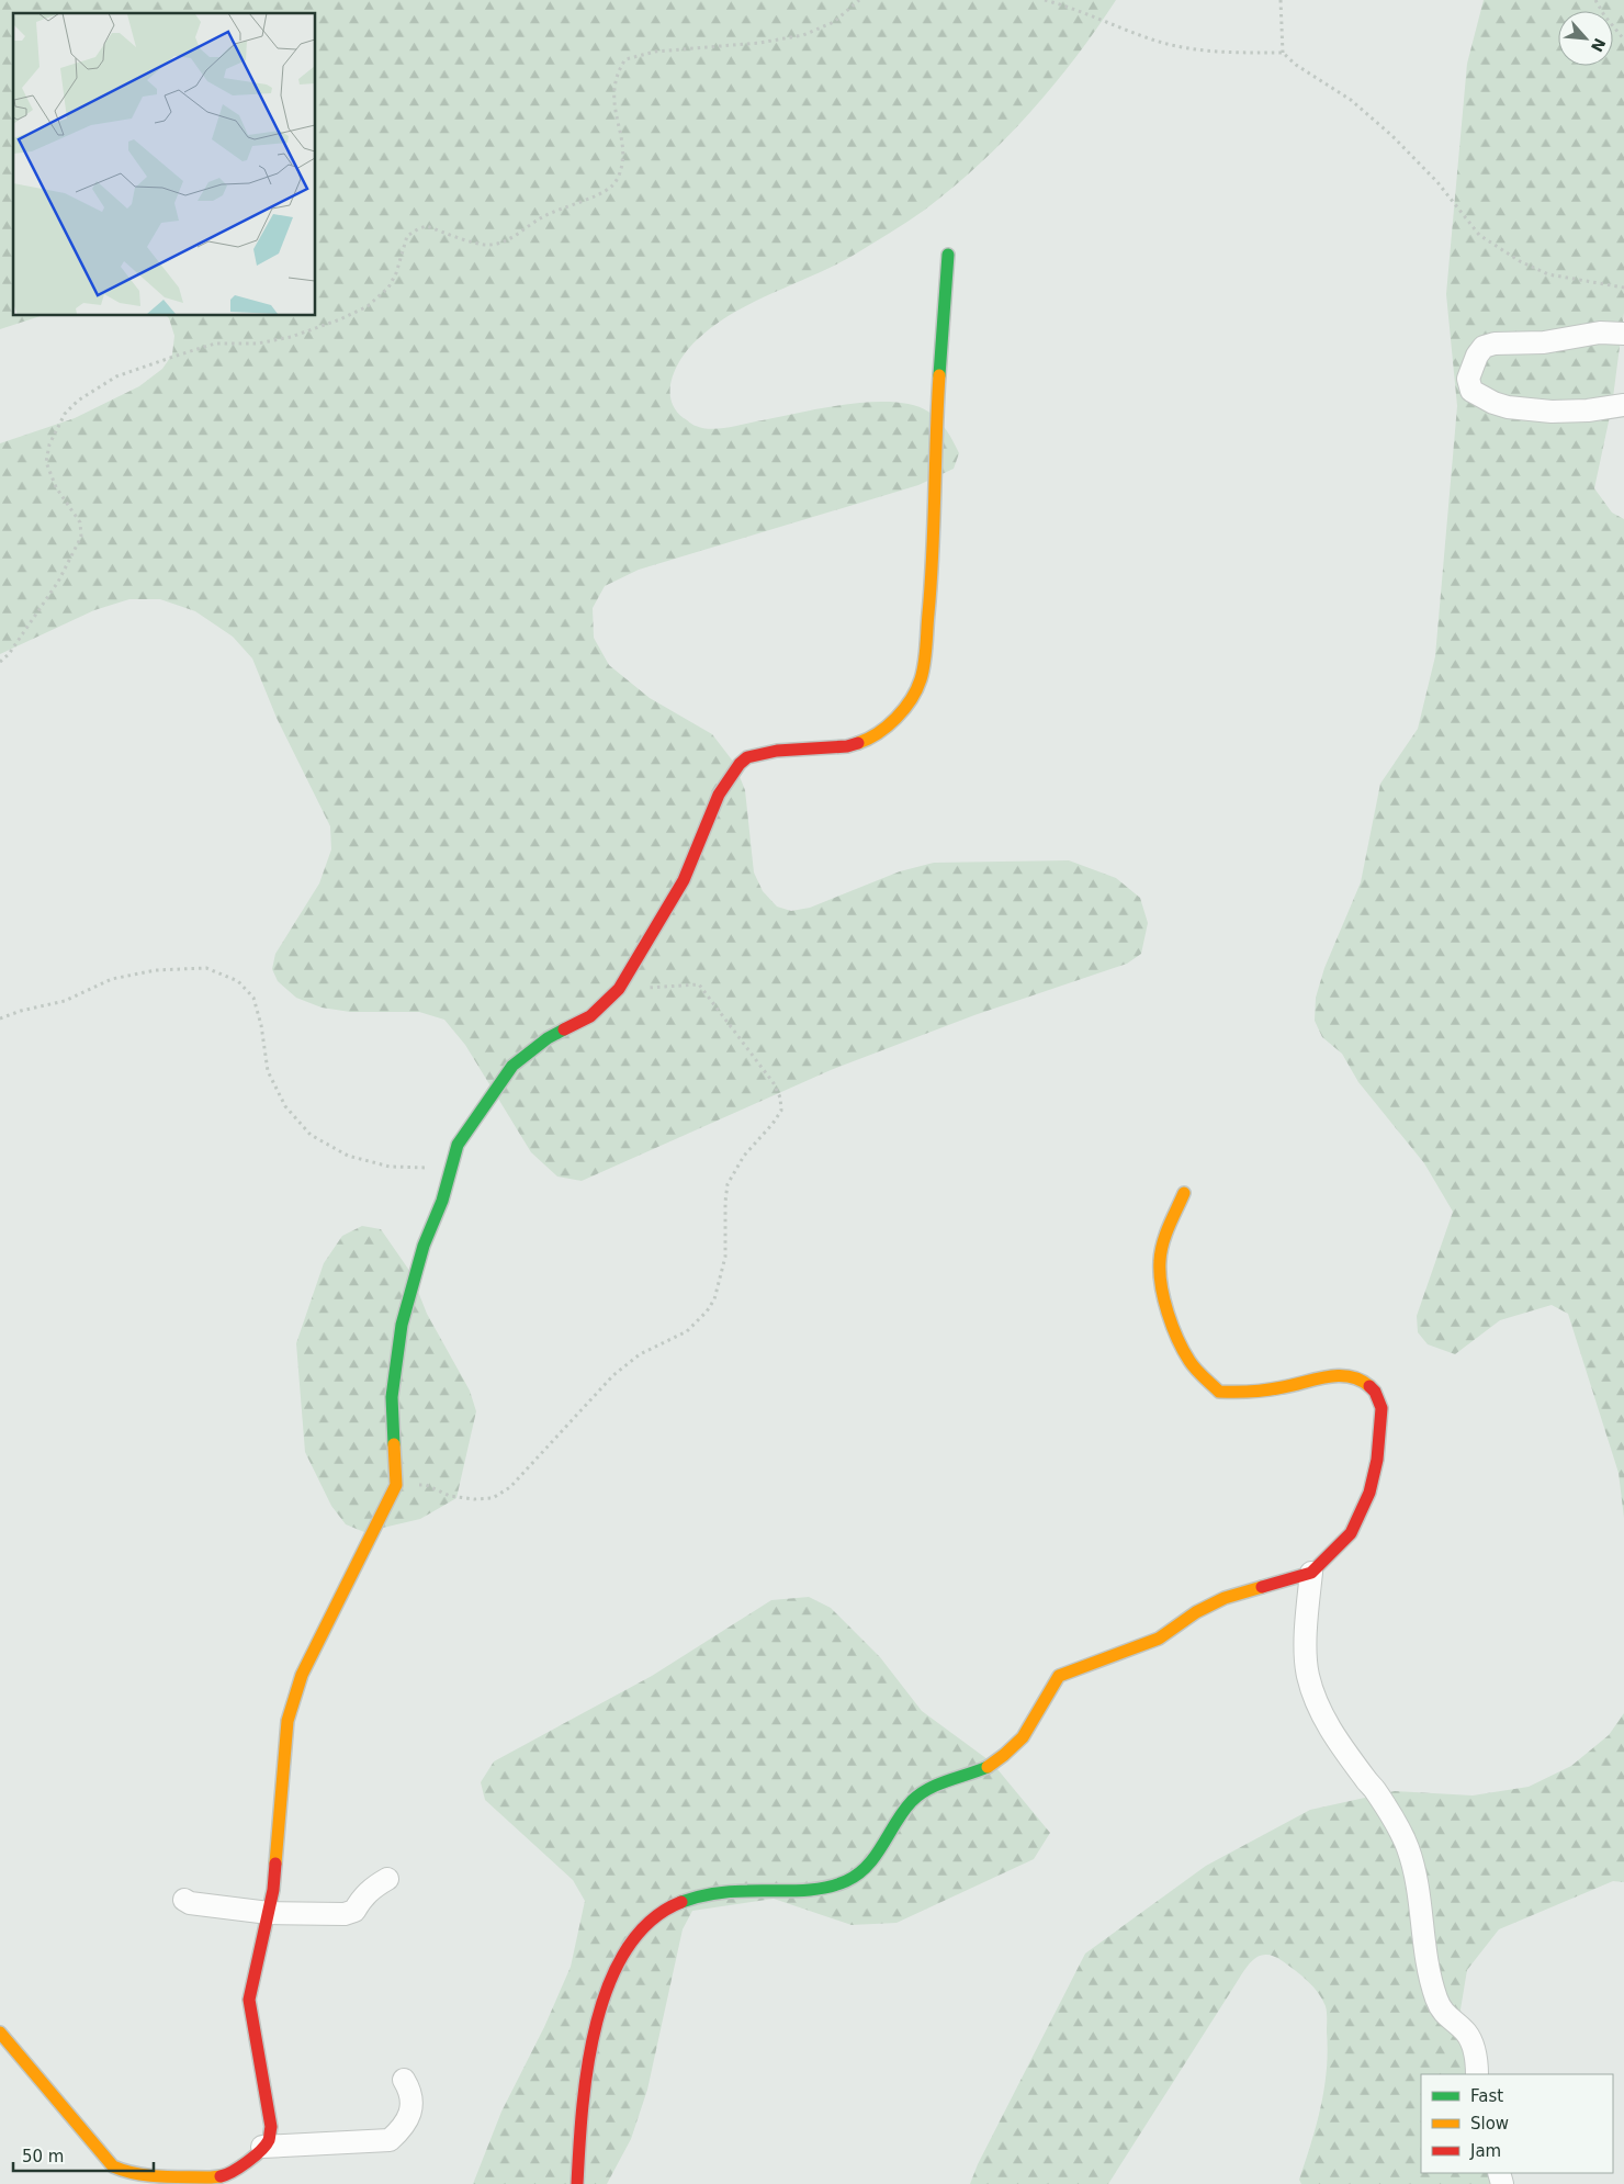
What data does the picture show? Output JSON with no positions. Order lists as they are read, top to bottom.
{
  "legend": ["Fast", "Slow", "Jam"],
  "scale_bar": "50 m",
  "north": "bottom right"
}
